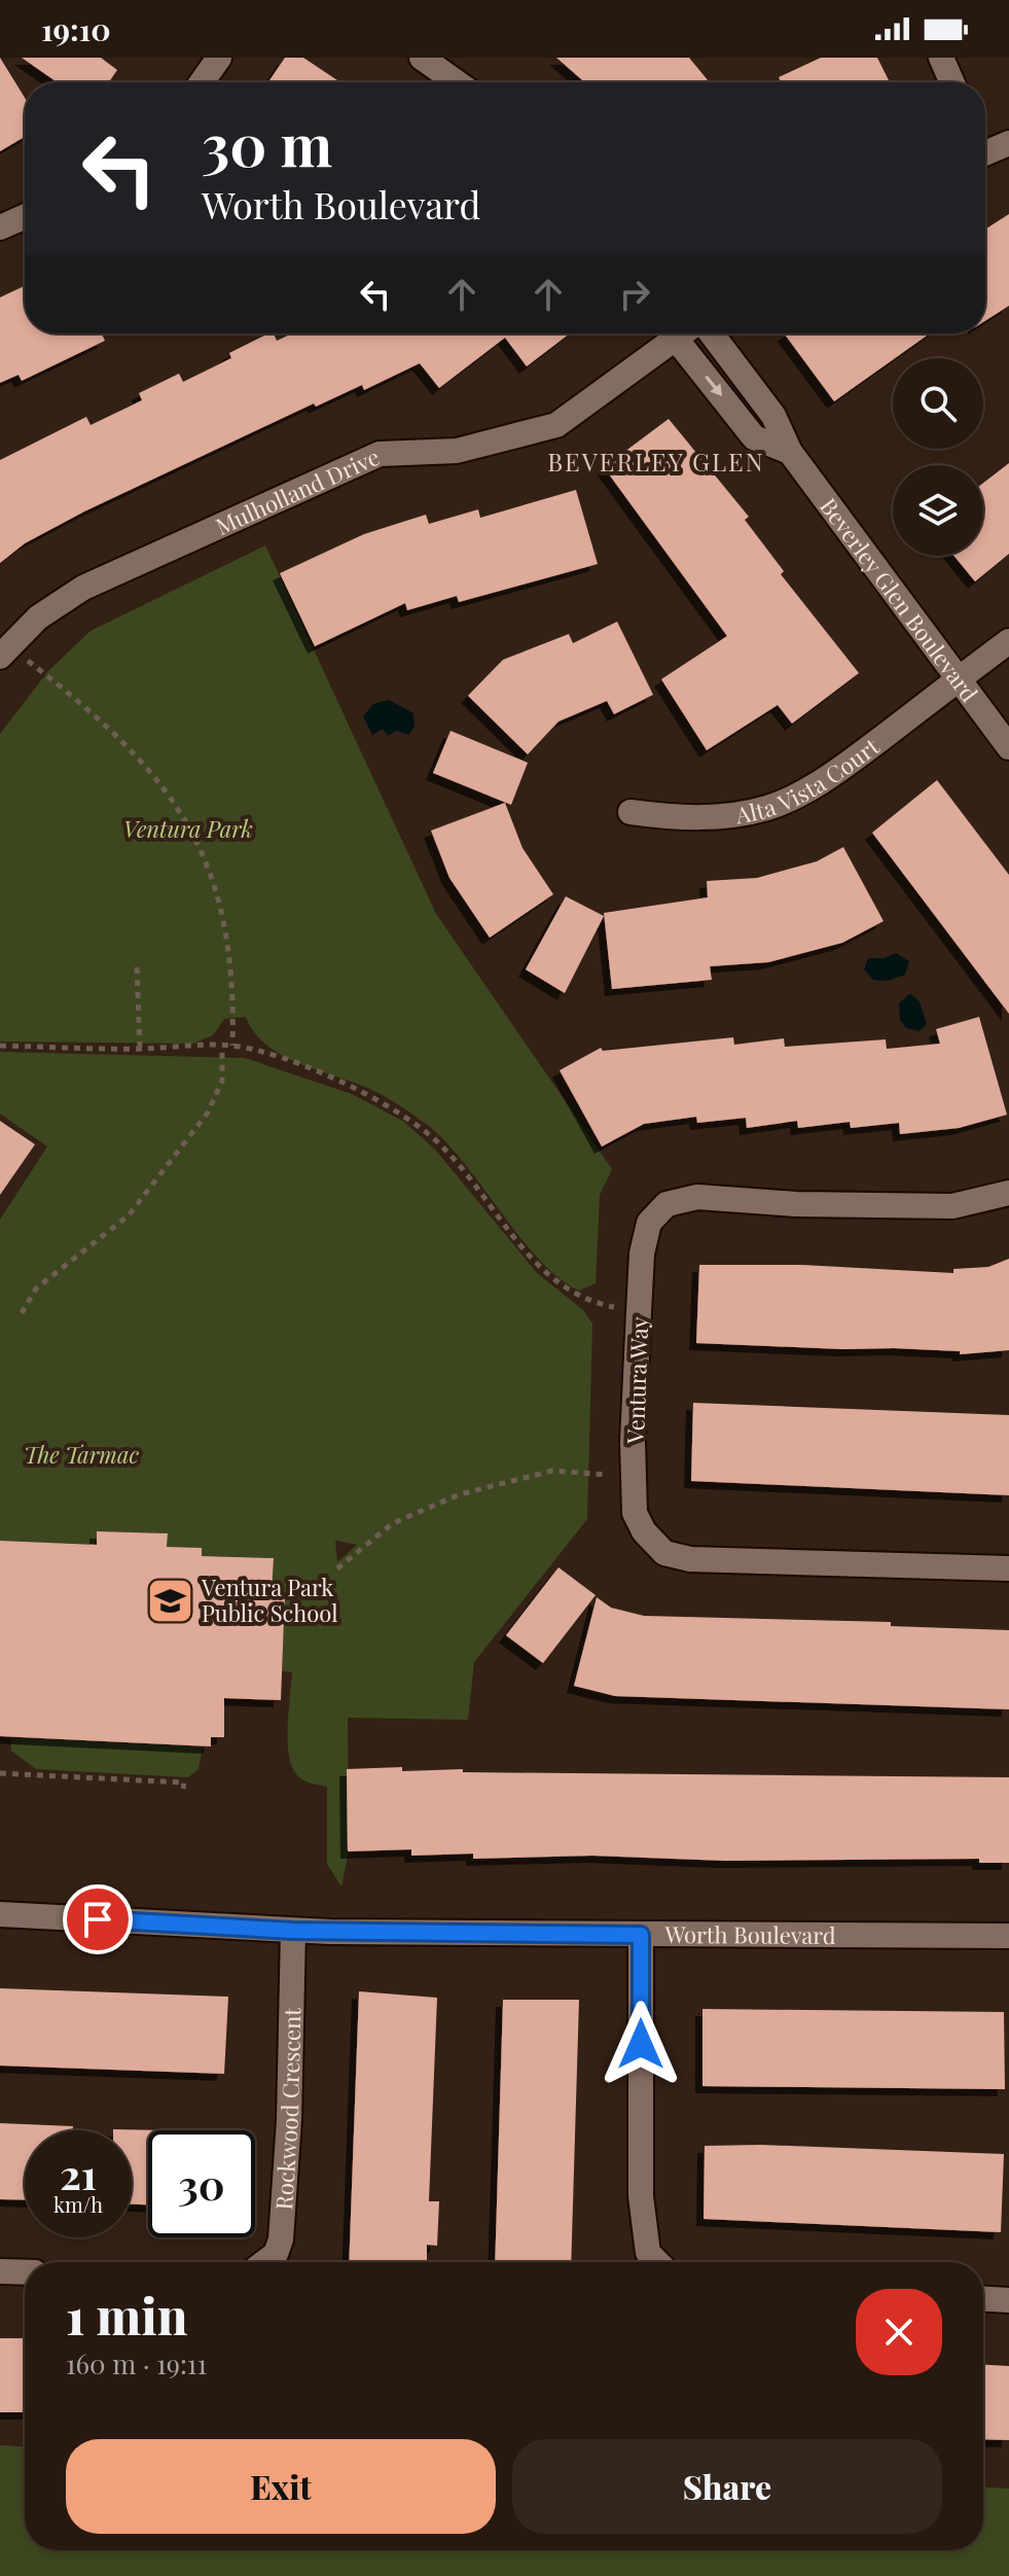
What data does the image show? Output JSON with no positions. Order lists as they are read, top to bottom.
{
  "streets": {
    "street": [
      "Mulholland Drive",
      "Beverley Glen Boulevard",
      "Alta Vista Court",
      "Ventura Way",
      "Worth Boulevard",
      "Rockwood Crescent"
    ]
  },
  "crossings": [
    ["Beverley Glen Boulevard", "Alta Vista Court"],
    ["Worth Boulevard", "Rockwood Crescent"]
  ],
  "districts": ["BEVERLEY GLEN"],
  "parks": ["Ventura Park", "The Tarmac"],
  "places": {
    "school or university": ["Ventura Park Public School"]
  },
  "page": {
    "status": "19:10",
    "turn": ["30 m", "Worth Boulevard"],
    "speed": "21 km/h",
    "limit": "30",
    "heading": ["1 min", "160 m · 19:11"],
    "buttons": ["Exit", "Share"]
  }
}
